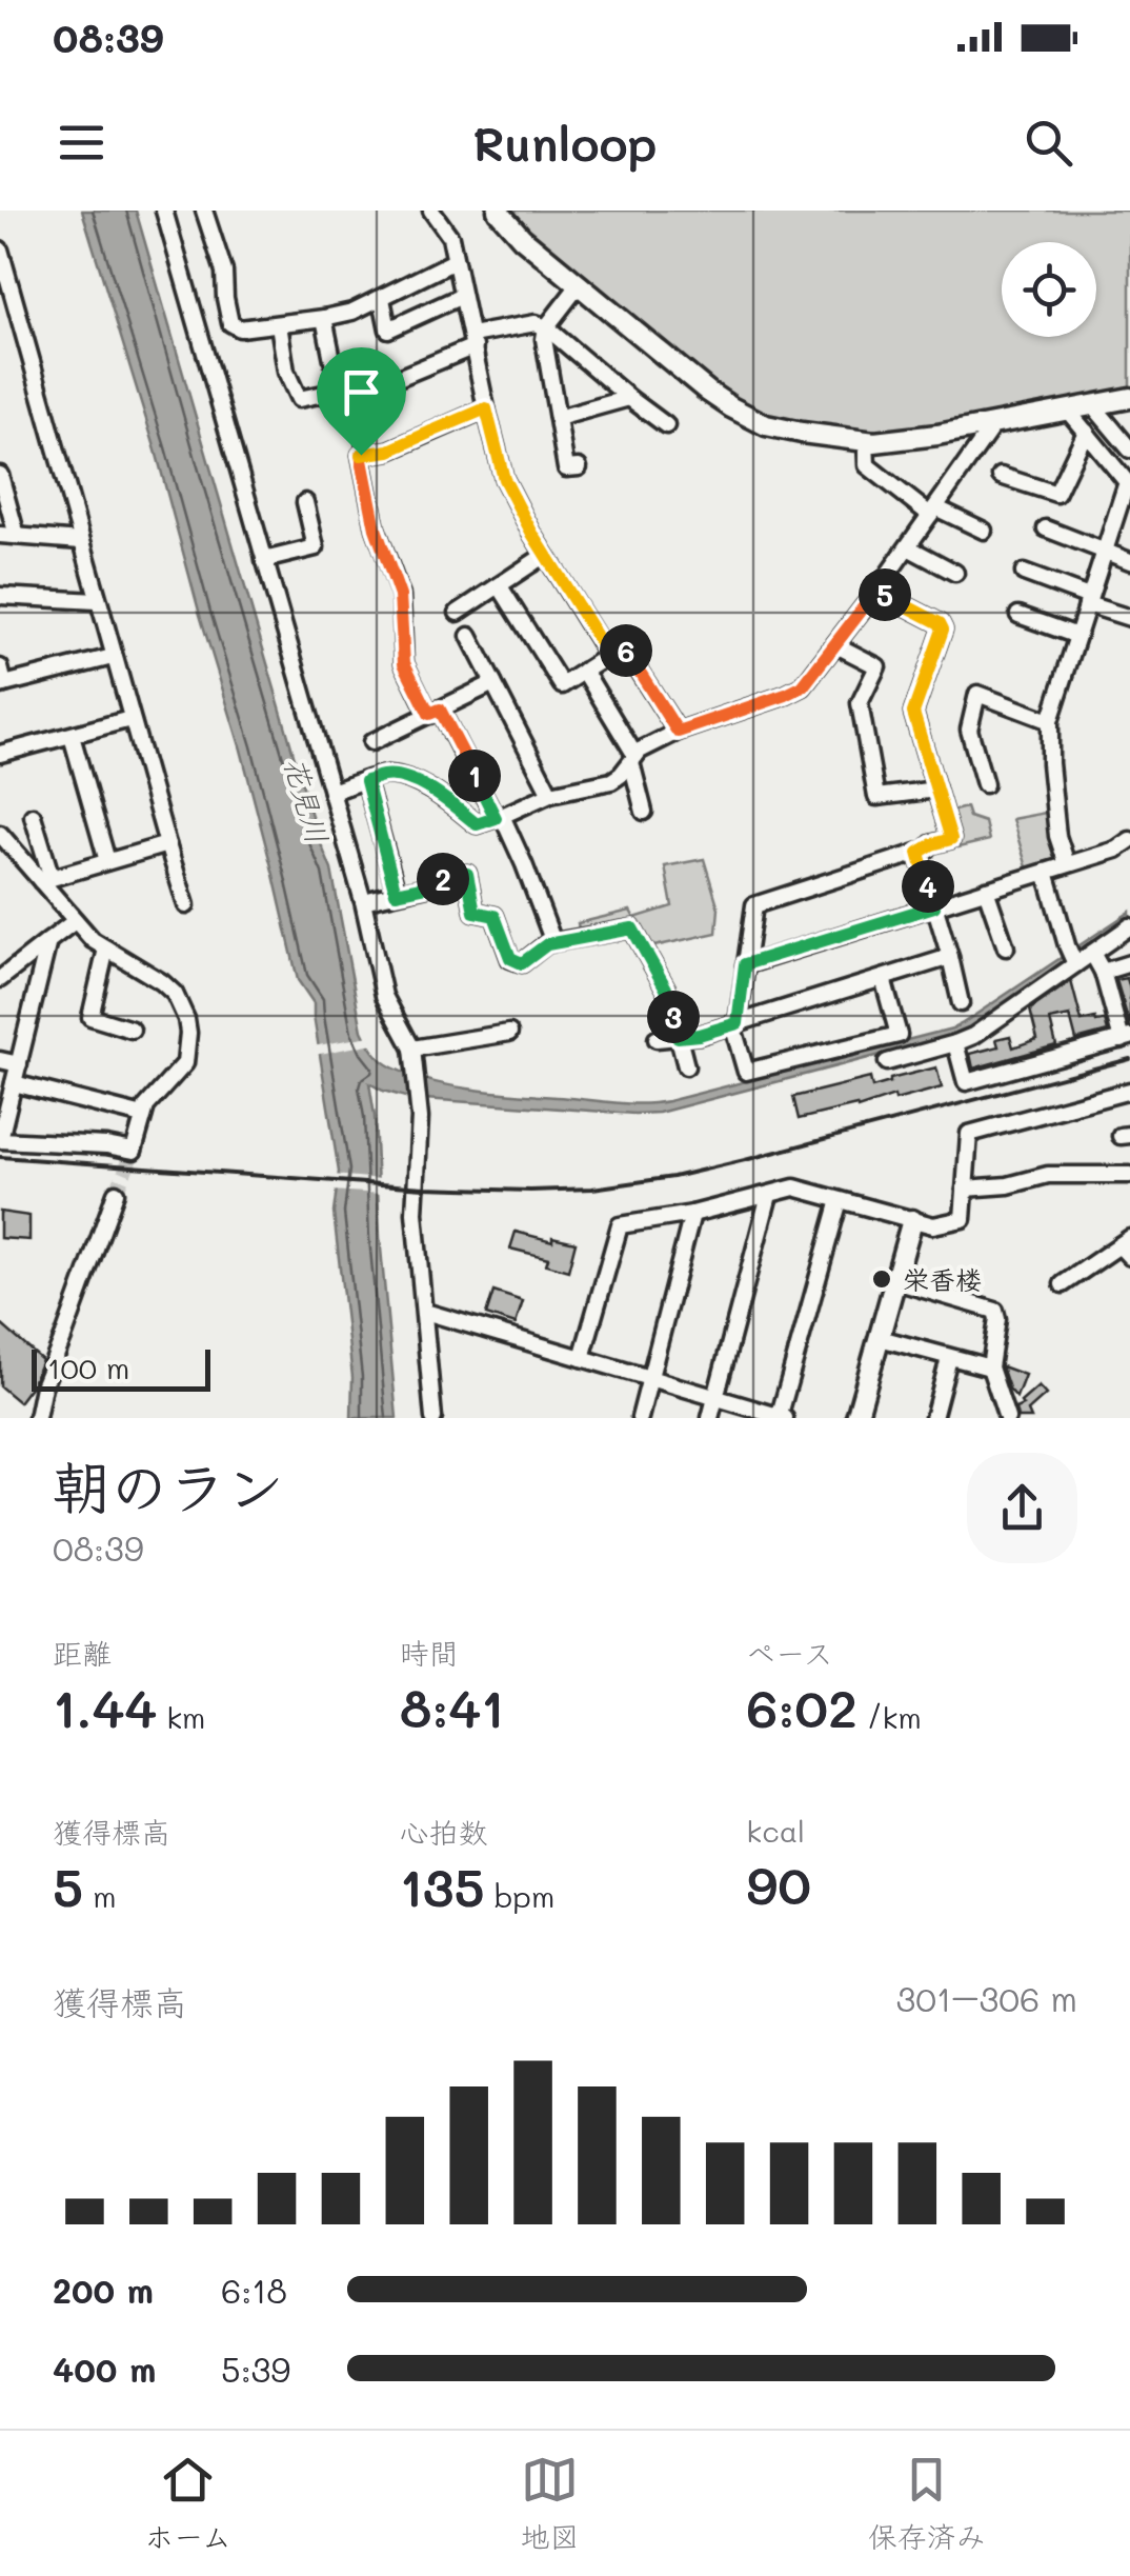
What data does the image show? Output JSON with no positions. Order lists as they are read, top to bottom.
{
  "water": ["花見川"],
  "places": ["栄香楼"],
  "scale_bar": "100 m",
  "page": {
    "status": "08:39",
    "header": "Runloop",
    "pins": [
      "5",
      "6",
      "1",
      "2",
      "4",
      "3"
    ],
    "scale": "100 m",
    "heading": ["朝のラン", "08:39"],
    "stats": [
      ["距離", "1.44 km"],
      ["時間", "8:41"],
      ["ペース", "6:02 /km"],
      ["獲得標高", "5 m"],
      ["心拍数", "135 bpm"],
      ["kcal", "90"]
    ],
    "chart": ["獲得標高", "301–306 m"],
    "list": [
      {
        "name": "200 m",
        "note": "6:18"
      },
      {
        "name": "400 m",
        "note": "5:39"
      }
    ],
    "tabs": ["ホーム", "地図", "保存済み"]
  }
}
